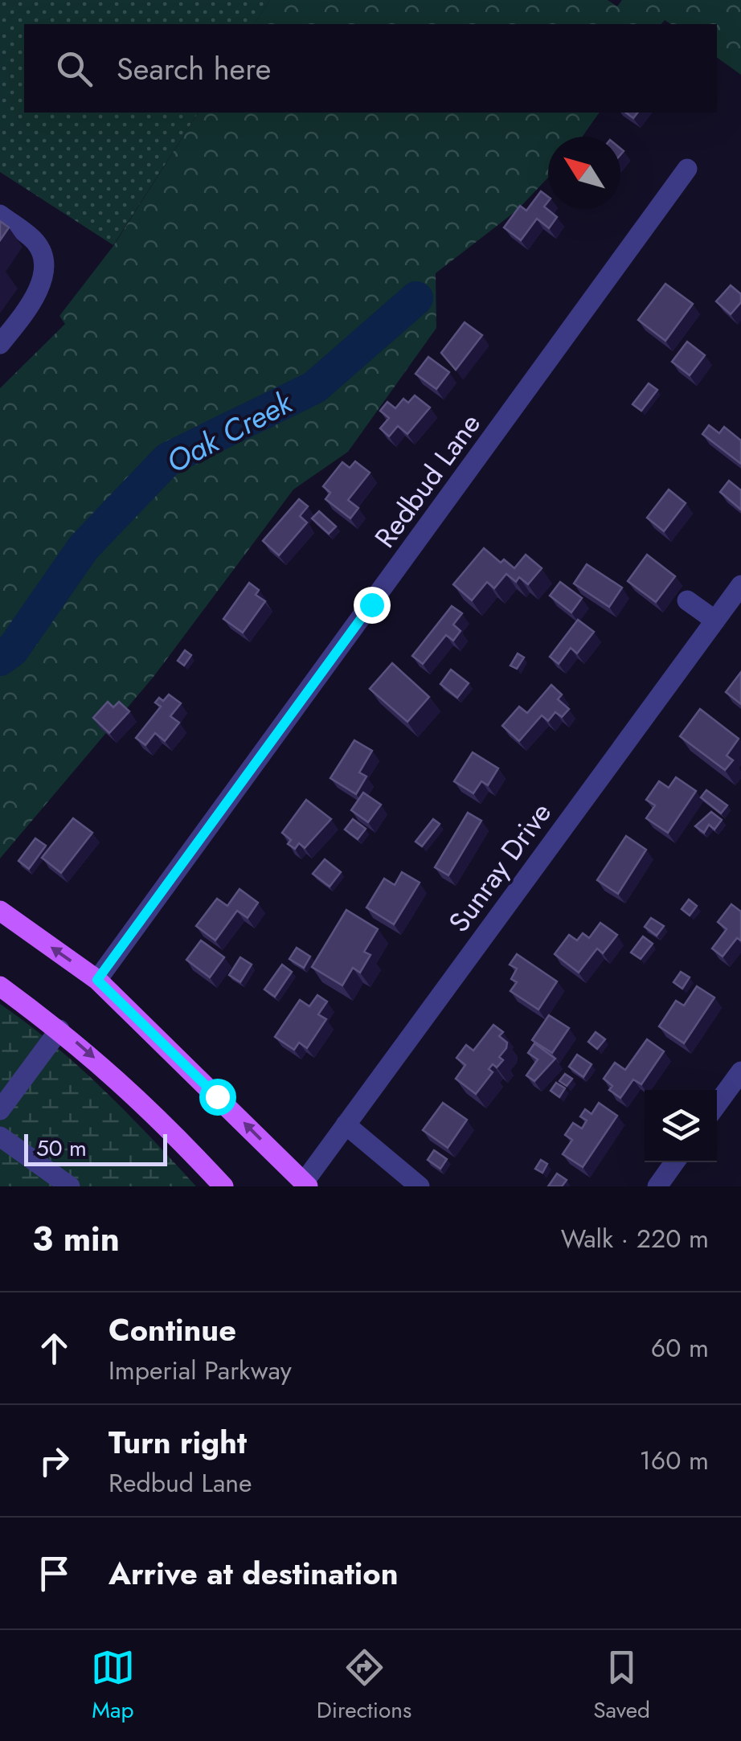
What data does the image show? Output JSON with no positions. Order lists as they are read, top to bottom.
{
  "streets": {
    "street": ["Redbud Lane", "Sunray Drive"]
  },
  "water": ["Oak Creek"],
  "scale_bar": "50 m",
  "north": "top left",
  "page": {
    "search": "Search here",
    "scale": "50 m",
    "heading": ["3 min", "Walk · 220 m"],
    "list": [
      ["Continue", "Imperial Parkway", "60 m"],
      ["Turn right", "Redbud Lane", "160 m"],
      "Arrive at destination"
    ],
    "nav": ["Map", "Directions", "Saved"]
  }
}
